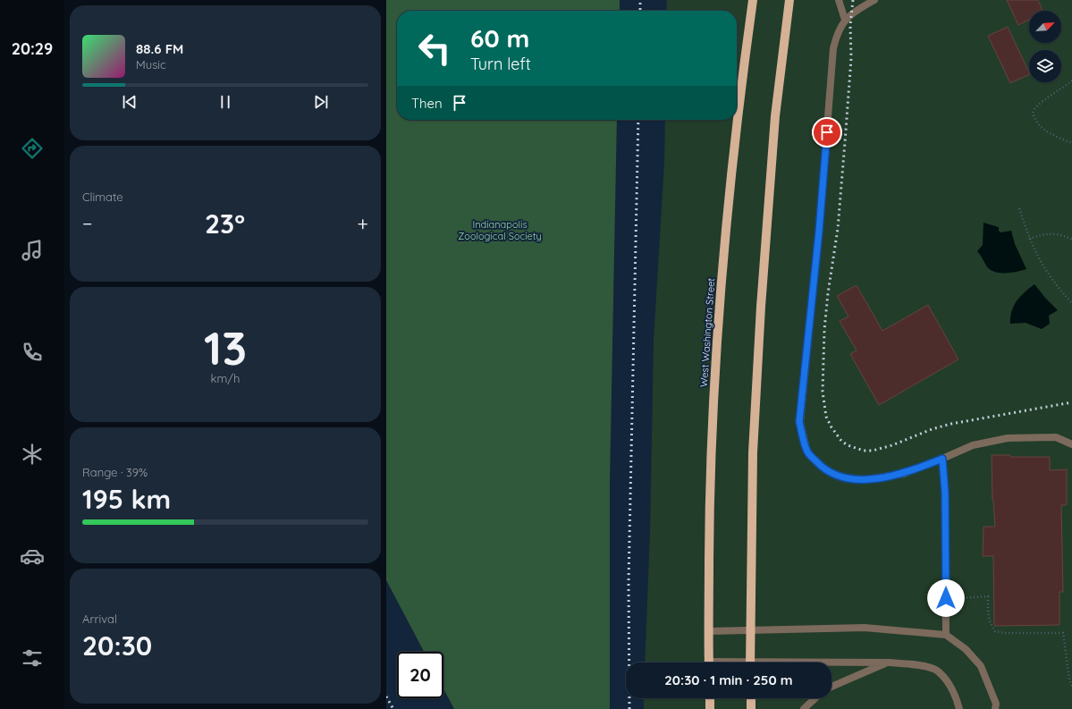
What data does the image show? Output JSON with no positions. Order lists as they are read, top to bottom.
{
  "streets": {
    "main road": ["West Washington Street"]
  },
  "parks": ["Indianapolis Zoological Society"],
  "north": "top right",
  "page": {
    "tabs": "20:29",
    "turn": ["60 m", "Turn left"],
    "song": ["88.6 FM", "Music"],
    "then": "Then",
    "tile": [
      "Climate",
      ["13", "km/h"],
      ["Range · 39%", "195 km"],
      ["Arrival", "20:30"]
    ],
    "heat": ["−", "23°", "+"],
    "limit": "20",
    "trip": "20:30 · 1 min · 250 m"
  }
}
